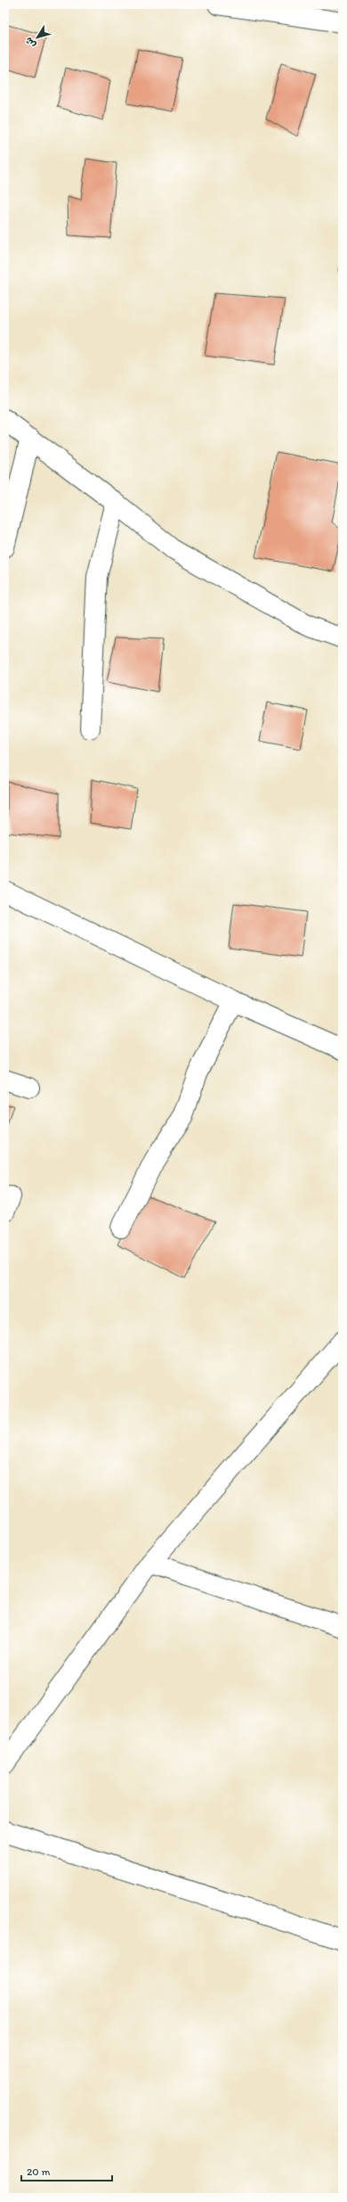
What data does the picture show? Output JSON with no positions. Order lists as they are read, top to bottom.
{
  "scale_bar": "20 m",
  "north": "bottom left"
}
